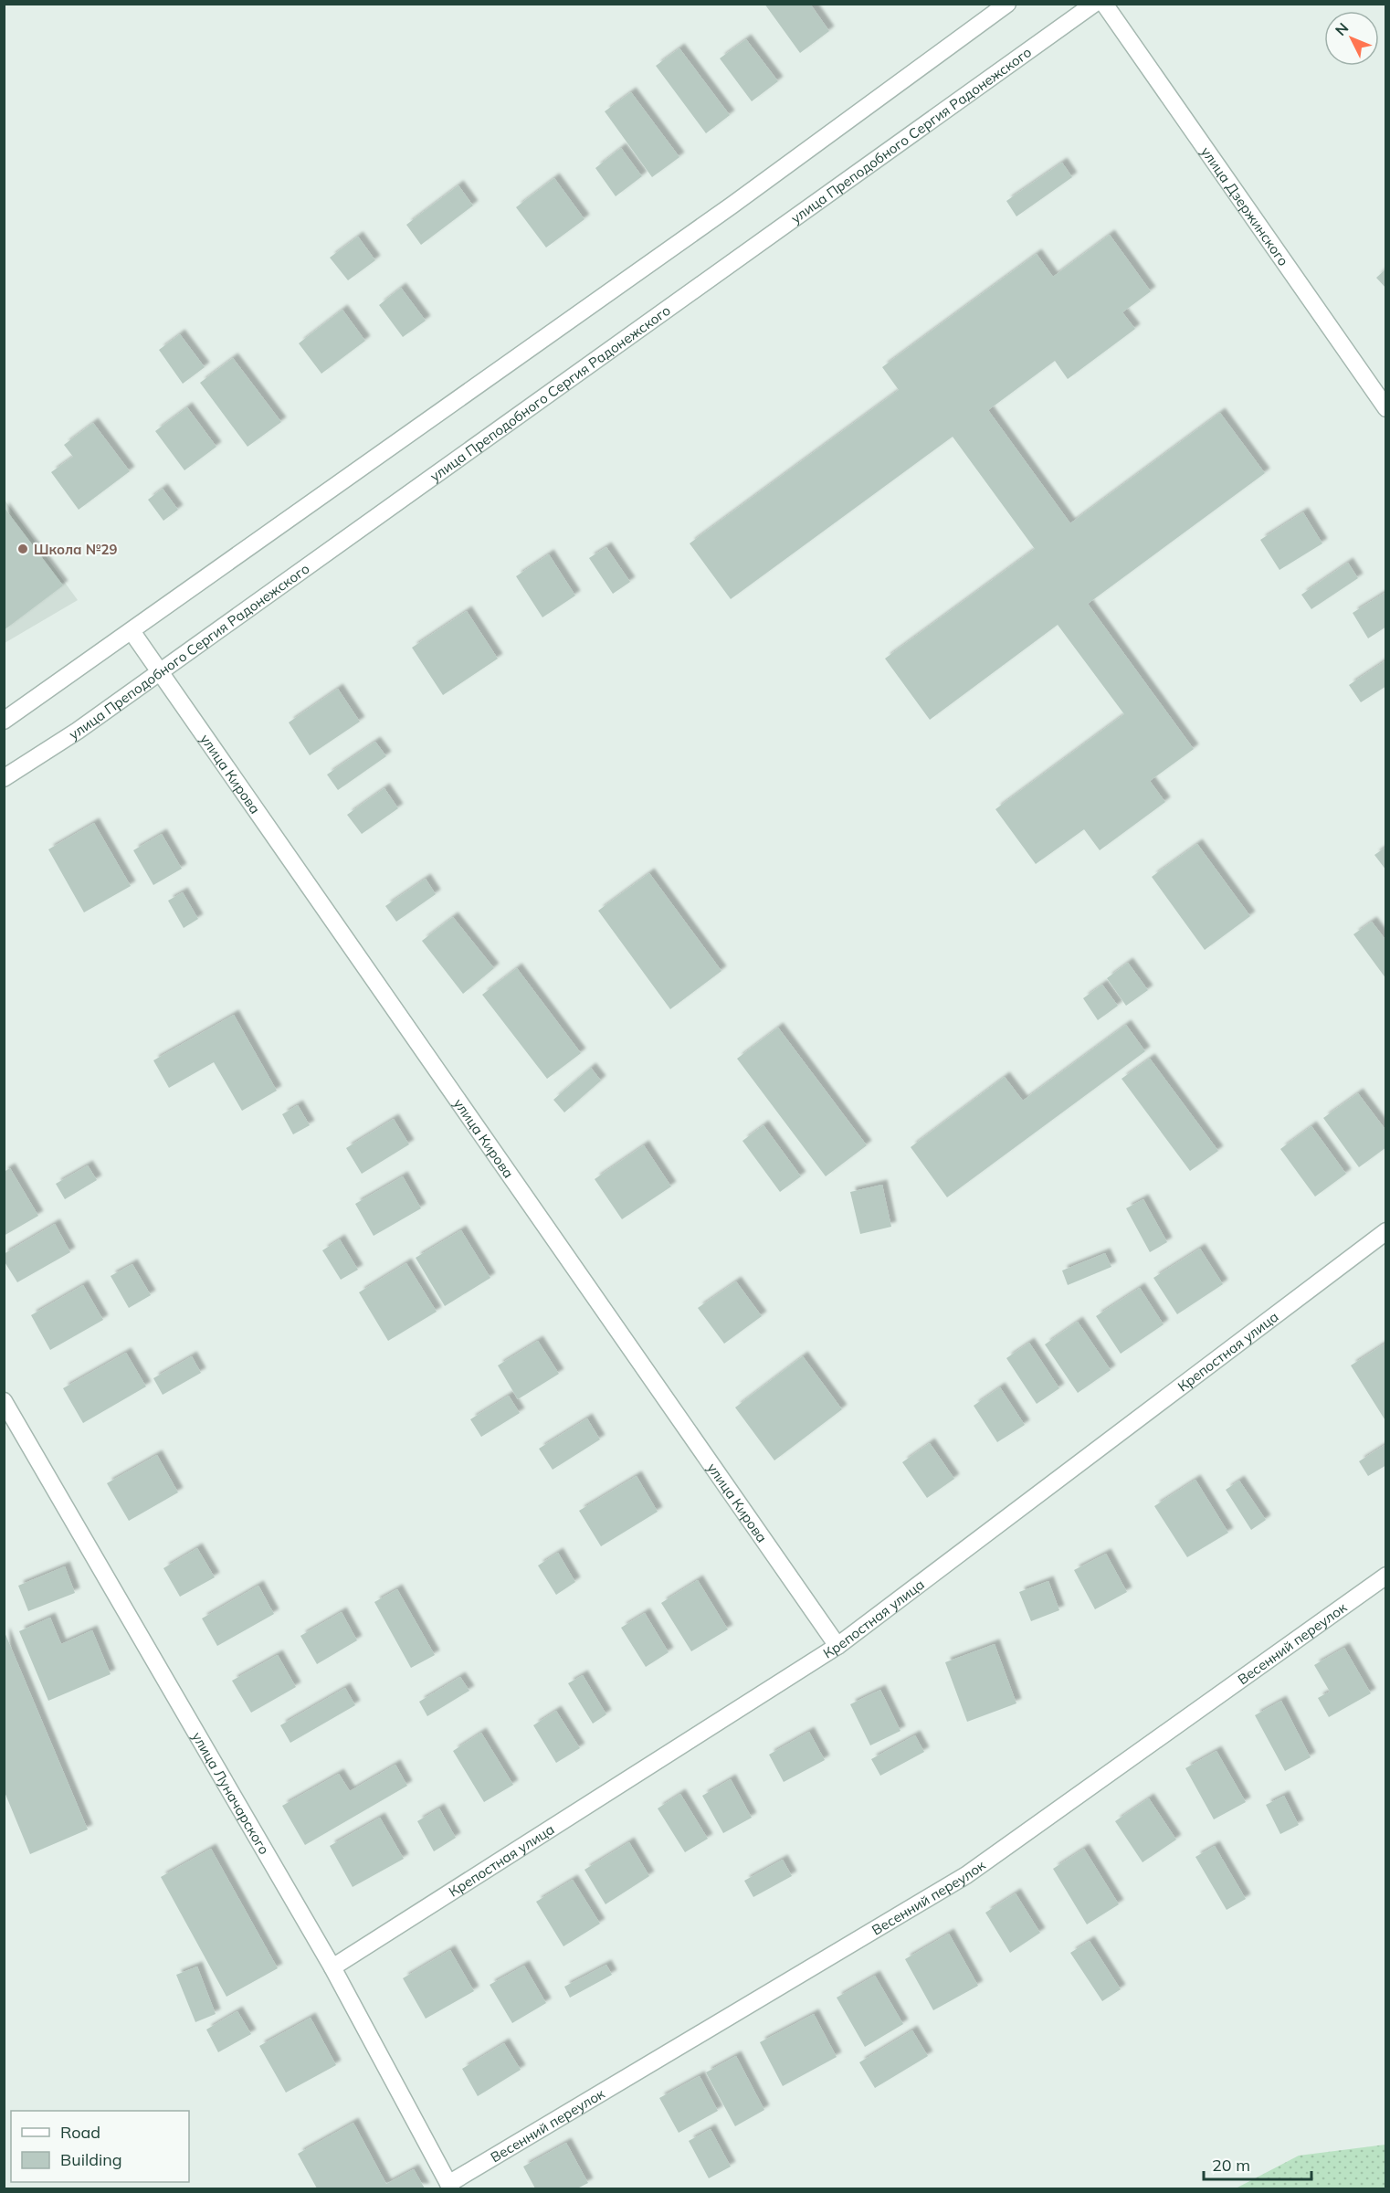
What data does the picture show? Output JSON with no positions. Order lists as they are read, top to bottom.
{
  "streets": {
    "street": [
      "улица Преподобного Сергия Радонежского",
      "улица Дзержинского",
      "улица Кирова",
      "Крепостная улица",
      "Весенний переулок",
      "улица Луначарского"
    ]
  },
  "crossings": [
    ["улица Преподобного Сергия Радонежского", "улица Кирова"],
    ["улица Кирова", "Крепостная улица"],
    ["Крепостная улица", "улица Луначарского"],
    ["Весенний переулок", "улица Луначарского"]
  ],
  "places": ["Школа №29"],
  "legend": ["Road", "Building"],
  "scale_bar": "20 m",
  "north": "top left"
}
